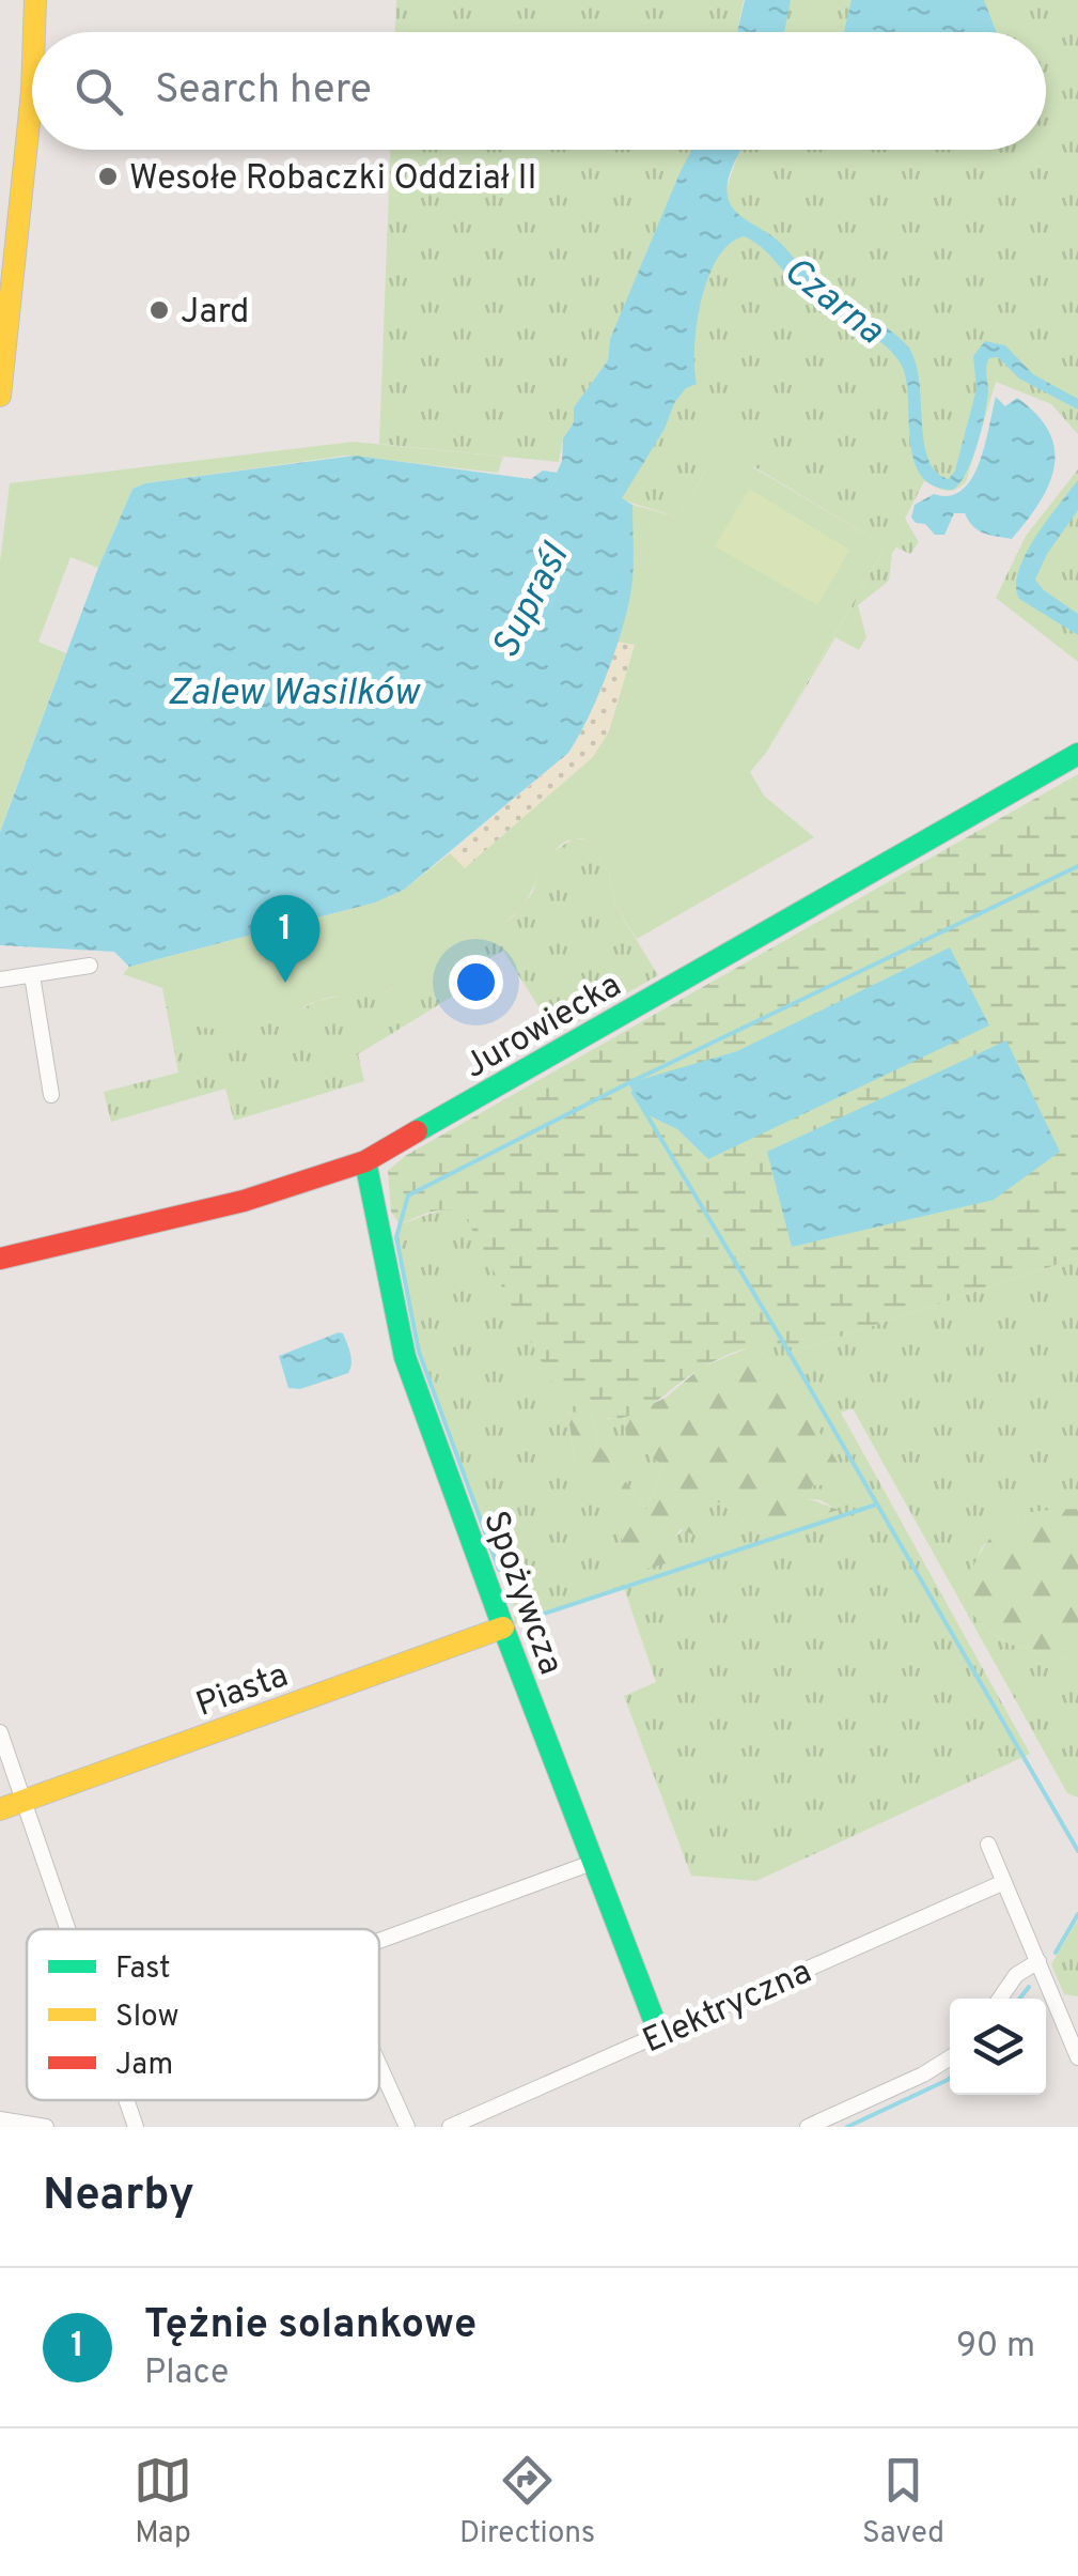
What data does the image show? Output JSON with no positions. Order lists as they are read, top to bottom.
{
  "streets": {
    "street": [
      "Jurowiecka",
      "Spożywcza",
      "Piasta",
      "Elektryczna"
    ]
  },
  "crossings": [
    ["Jurowiecka", "Spożywcza"],
    ["Spożywcza", "Piasta"],
    ["Spożywcza", "Elektryczna"]
  ],
  "water": ["Czarna", "Supraśl", "Zalew Wasilków"],
  "places": ["Wesołe Robaczki Oddział II", "Jard"],
  "legend": ["Fast", "Slow", "Jam"],
  "page": {
    "search": "Search here",
    "pins": "1",
    "heading": "Nearby",
    "list": [
      {
        "mark": "1",
        "name": "Tężnie solankowe",
        "note": "Place",
        "value": "90 m"
      }
    ],
    "nav": ["Map", "Directions", "Saved"]
  }
}
